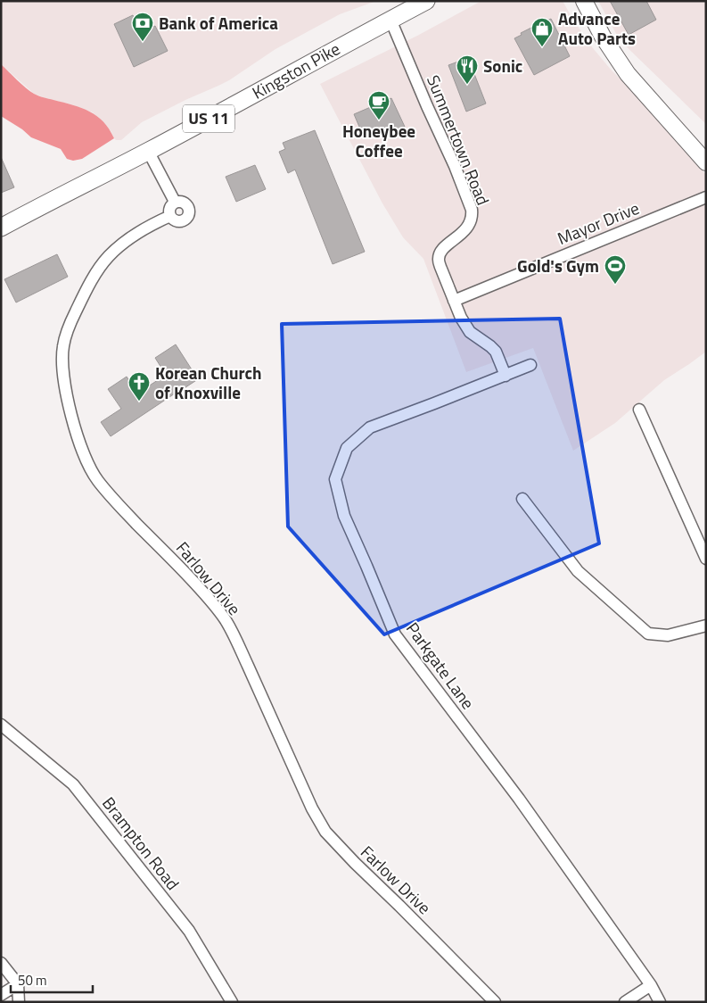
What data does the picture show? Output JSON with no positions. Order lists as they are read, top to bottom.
{
  "streets": {
    "main road": ["Kingston Pike", "US 11"],
    "street": [
      "Summertown Road",
      "Mayor Drive",
      "Farlow Drive",
      "Parkgate Lane",
      "Brampton Road"
    ]
  },
  "crossings": [
    ["Kingston Pike", "Summertown Road"],
    ["Kingston Pike", "Farlow Drive"],
    ["Summertown Road", "Mayor Drive"],
    ["Summertown Road", "Parkgate Lane"]
  ],
  "places": {
    "bank": ["Bank of America"],
    "shop": ["Advance Auto Parts"],
    "restaurant": ["Sonic"],
    "cafe": ["Honeybee Coffee"],
    "sports": ["Gold's Gym"],
    "church": ["Korean Church of Knoxville"]
  },
  "scale_bar": "50 m"
}
